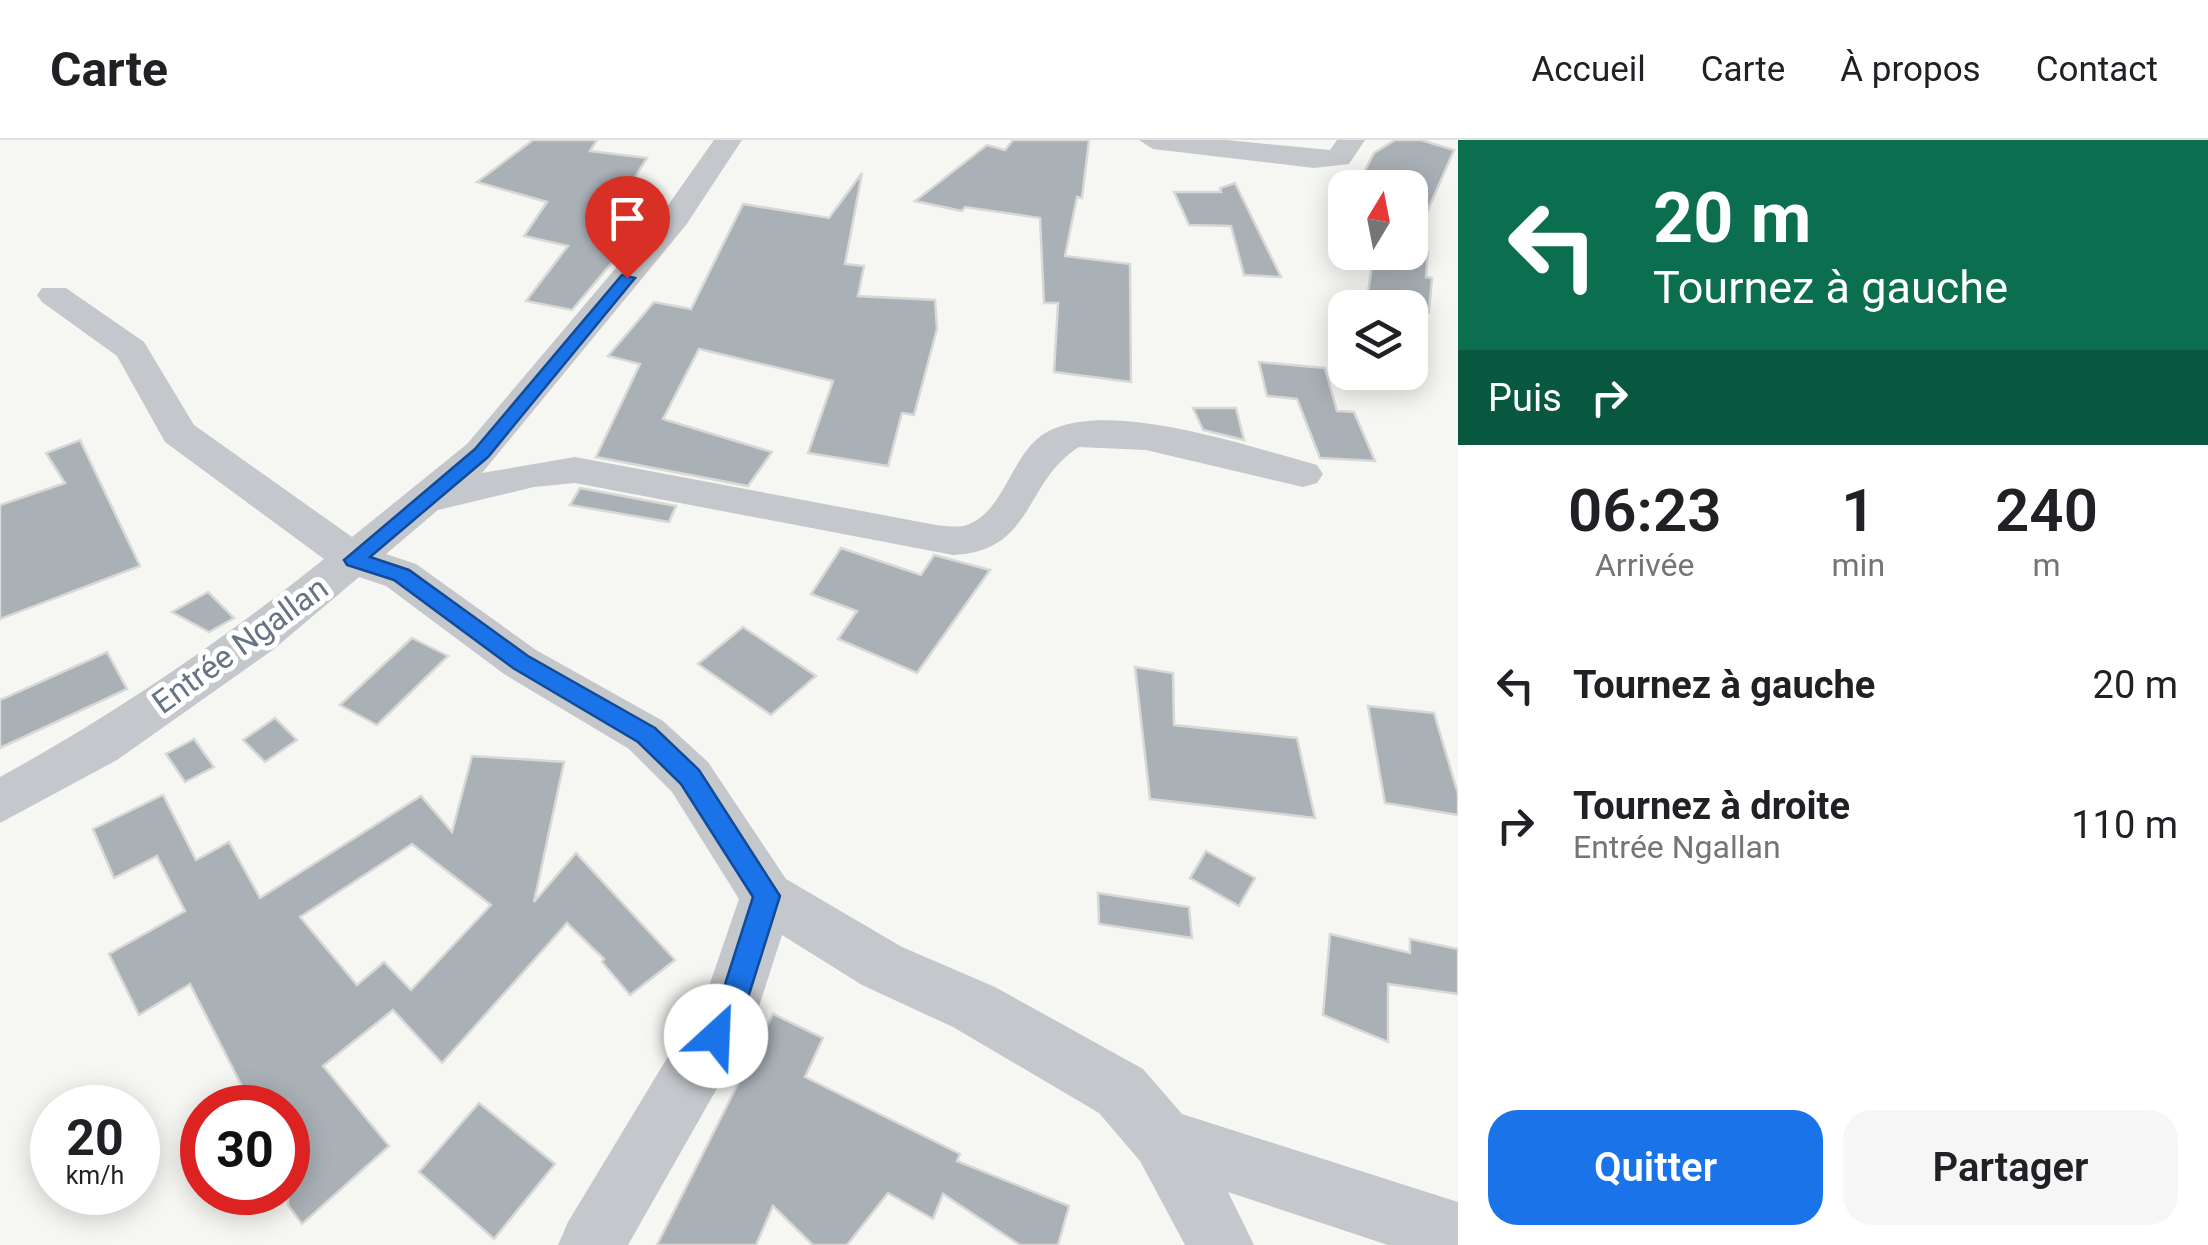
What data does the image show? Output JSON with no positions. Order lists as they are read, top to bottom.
{
  "streets": {
    "street": ["Entrée Ngallan"]
  },
  "north": "top",
  "page": {
    "header": "Carte",
    "nav": [
      "Accueil",
      "Carte",
      "À propos",
      "Contact"
    ],
    "turn": ["20 m", "Tournez à gauche"],
    "then": "Puis",
    "eta": [
      "06:23",
      "Arrivée",
      "1",
      "min",
      "240",
      "m"
    ],
    "list": [
      {
        "name": "Tournez à gauche",
        "value": "20 m"
      },
      {
        "name": "Tournez à droite",
        "note": "Entrée Ngallan",
        "value": "110 m"
      }
    ],
    "speed": "20 km/h",
    "limit": "30",
    "buttons": ["Quitter", "Partager"]
  }
}
